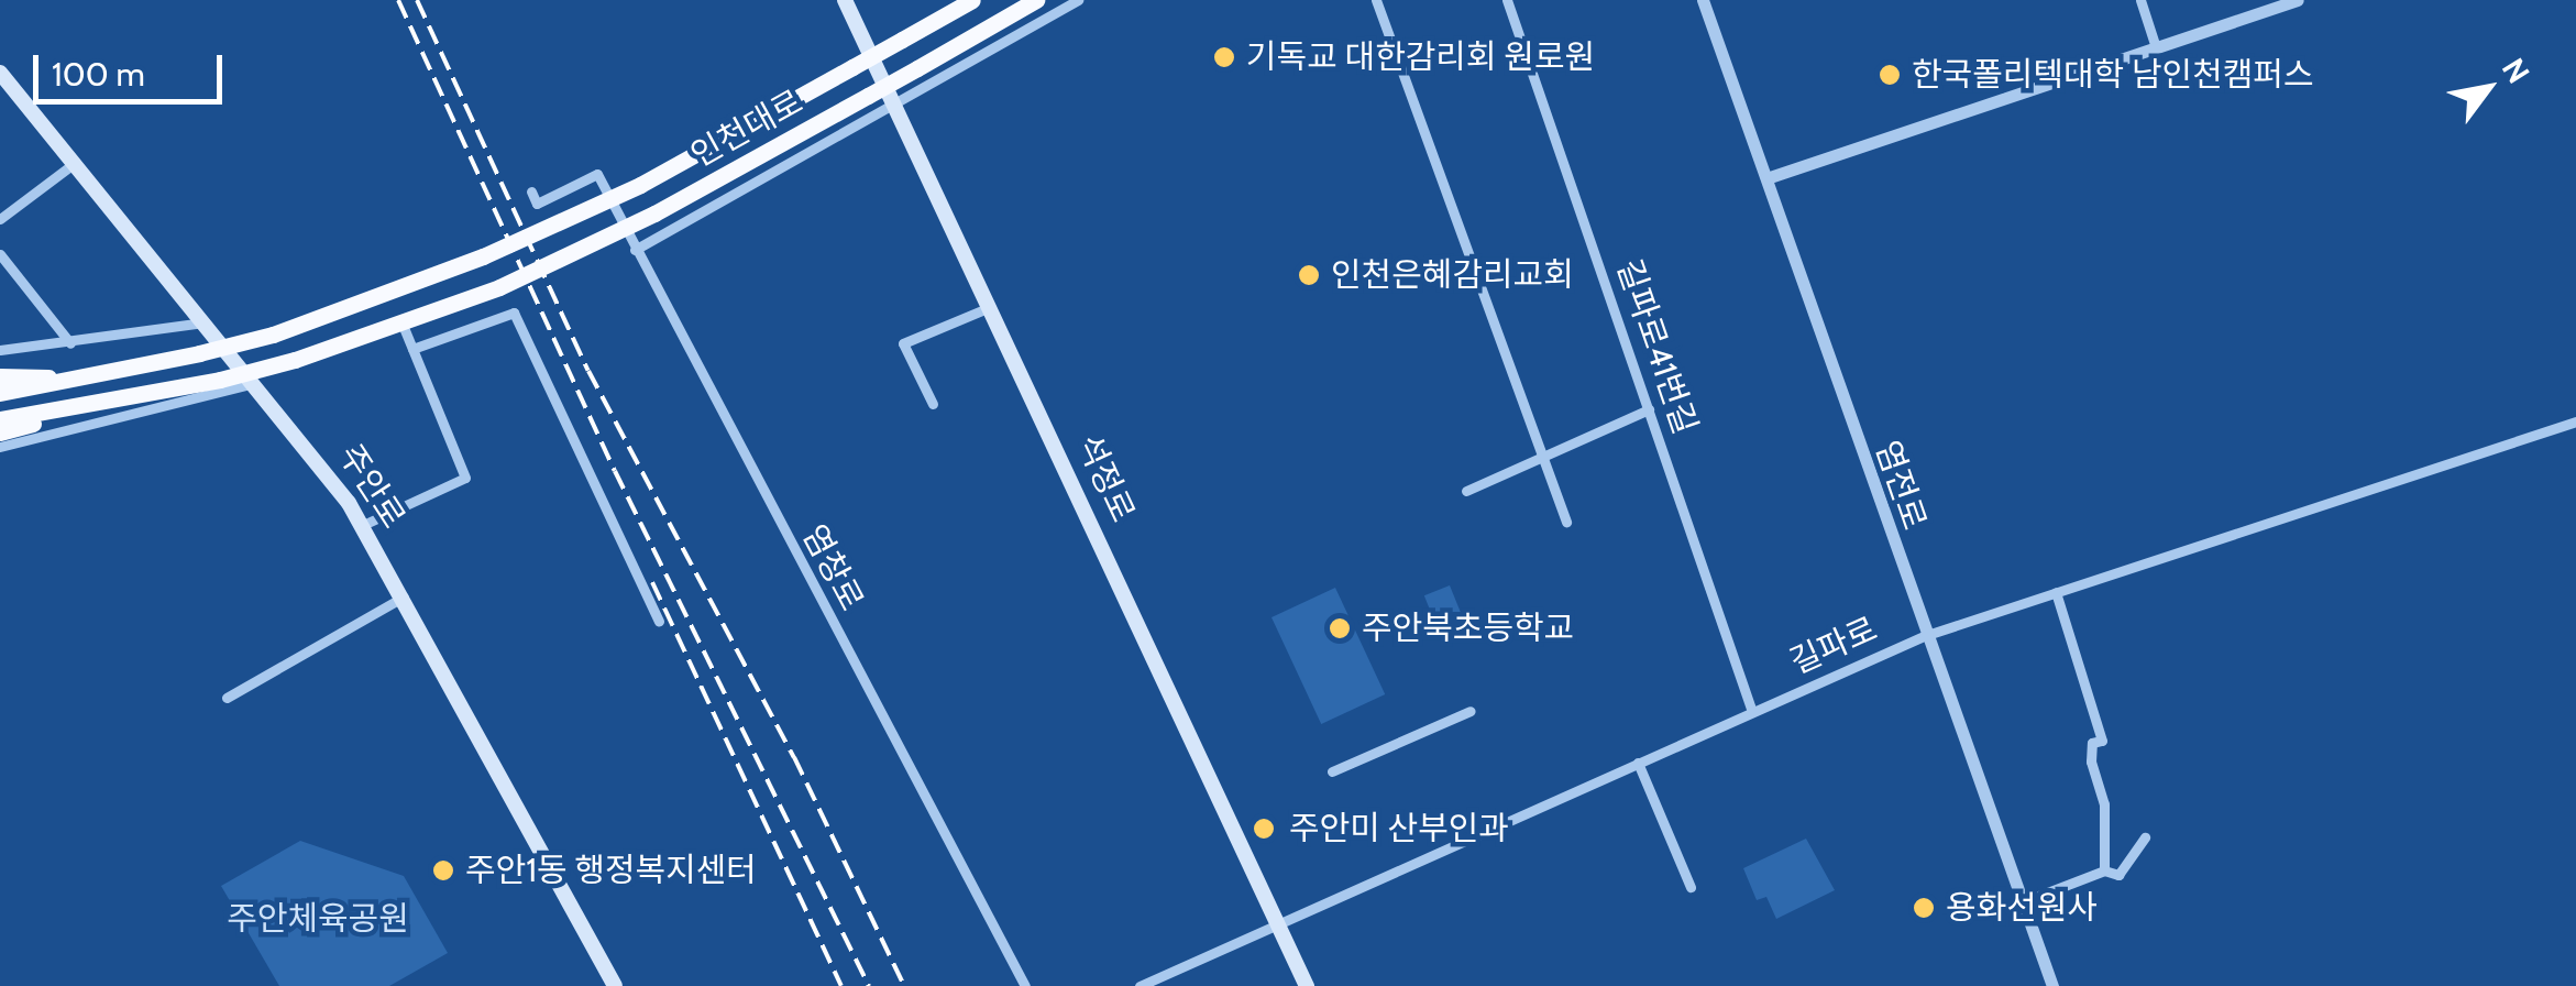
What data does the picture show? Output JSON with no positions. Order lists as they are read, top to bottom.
{
  "streets": {
    "highway": ["인천대로"],
    "main road": ["석정로", "주안로"],
    "street": [
      "길파로41번길",
      "염전로",
      "염창로",
      "길파로"
    ]
  },
  "crossings": [
    ["길파로41번길", "길파로"],
    ["석정로", "길파로"],
    ["염전로", "길파로"]
  ],
  "parks": ["주안체육공원"],
  "places": [
    "기독교 대한감리회 원로원",
    "한국폴리텍대학 남인천캠퍼스",
    "인천은혜감리교회",
    "주안북초등학교",
    "주안미 산부인과",
    "주안1동 행정복지센터",
    "용화선원사"
  ],
  "scale_bar": "100 m",
  "north": "top right"
}
